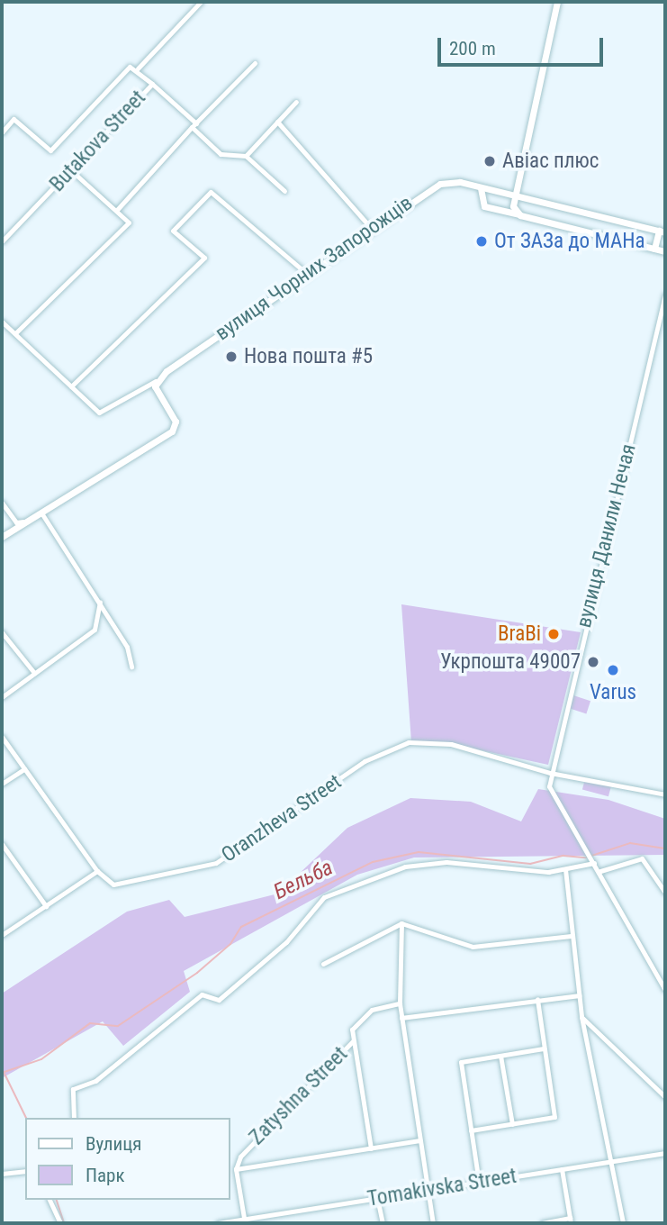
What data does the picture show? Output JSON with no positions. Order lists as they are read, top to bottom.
{
  "streets": {
    "street": [
      "Butakova Street",
      "вулиця Чорних Запорожців",
      "вулиця Данили Нечая",
      "Oranzheva Street",
      "Zatyshna Street",
      "Tomakivska Street"
    ]
  },
  "crossings": [
    ["вулиця Данили Нечая", "Oranzheva Street"]
  ],
  "water": ["Бельба"],
  "places": [
    "Авіас плюс",
    "От ЗАЗа до МАНа",
    "Нова пошта #5",
    "BraBi",
    "Укрпошта 49007",
    "Varus"
  ],
  "legend": ["Вулиця", "Парк"],
  "scale_bar": "200 m"
}
